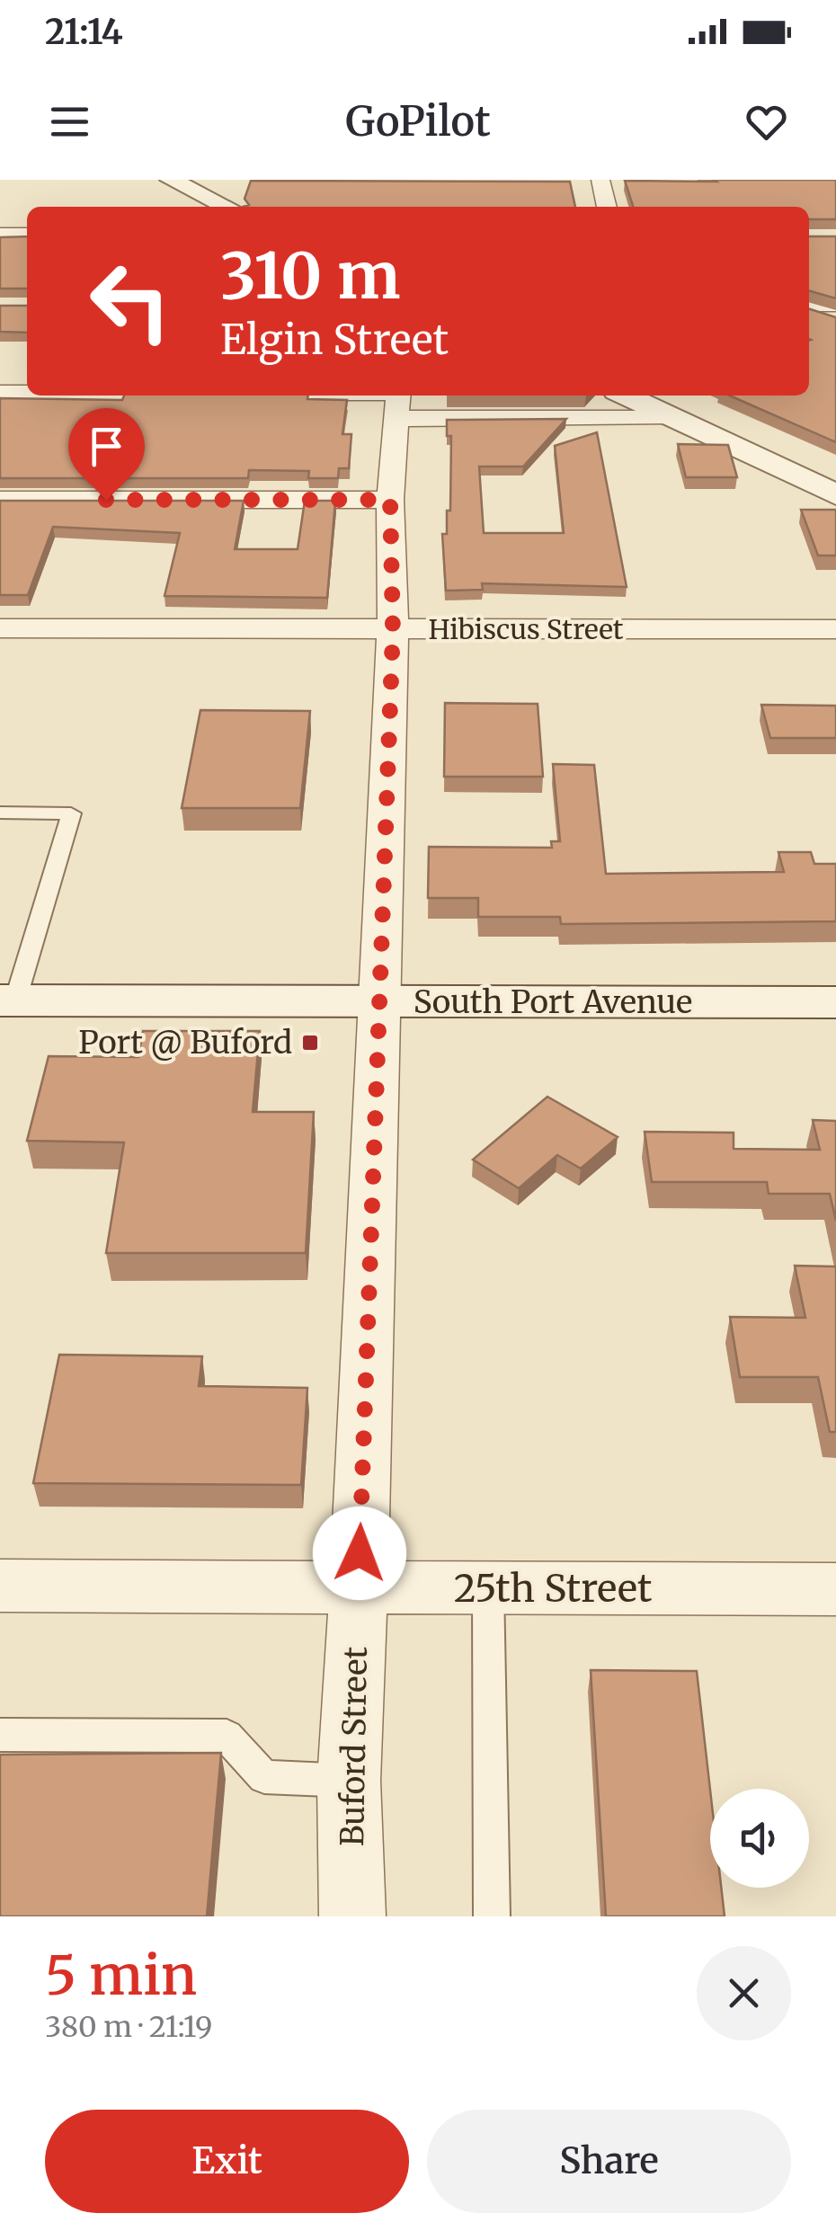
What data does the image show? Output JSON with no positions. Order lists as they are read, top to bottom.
{
  "streets": {
    "main road": ["South Port Avenue"],
    "street": ["Hibiscus Street", "25th Street", "Buford Street"]
  },
  "crossings": [
    ["Hibiscus Street", "Buford Street"],
    ["South Port Avenue", "Buford Street"],
    ["25th Street", "Buford Street"]
  ],
  "places": {
    "transit": ["Port @ Buford"]
  },
  "page": {
    "status": "21:14",
    "header": "GoPilot",
    "turn": ["310 m", "Elgin Street"],
    "heading": ["5 min", "380 m · 21:19"],
    "buttons": ["Exit", "Share"]
  }
}
